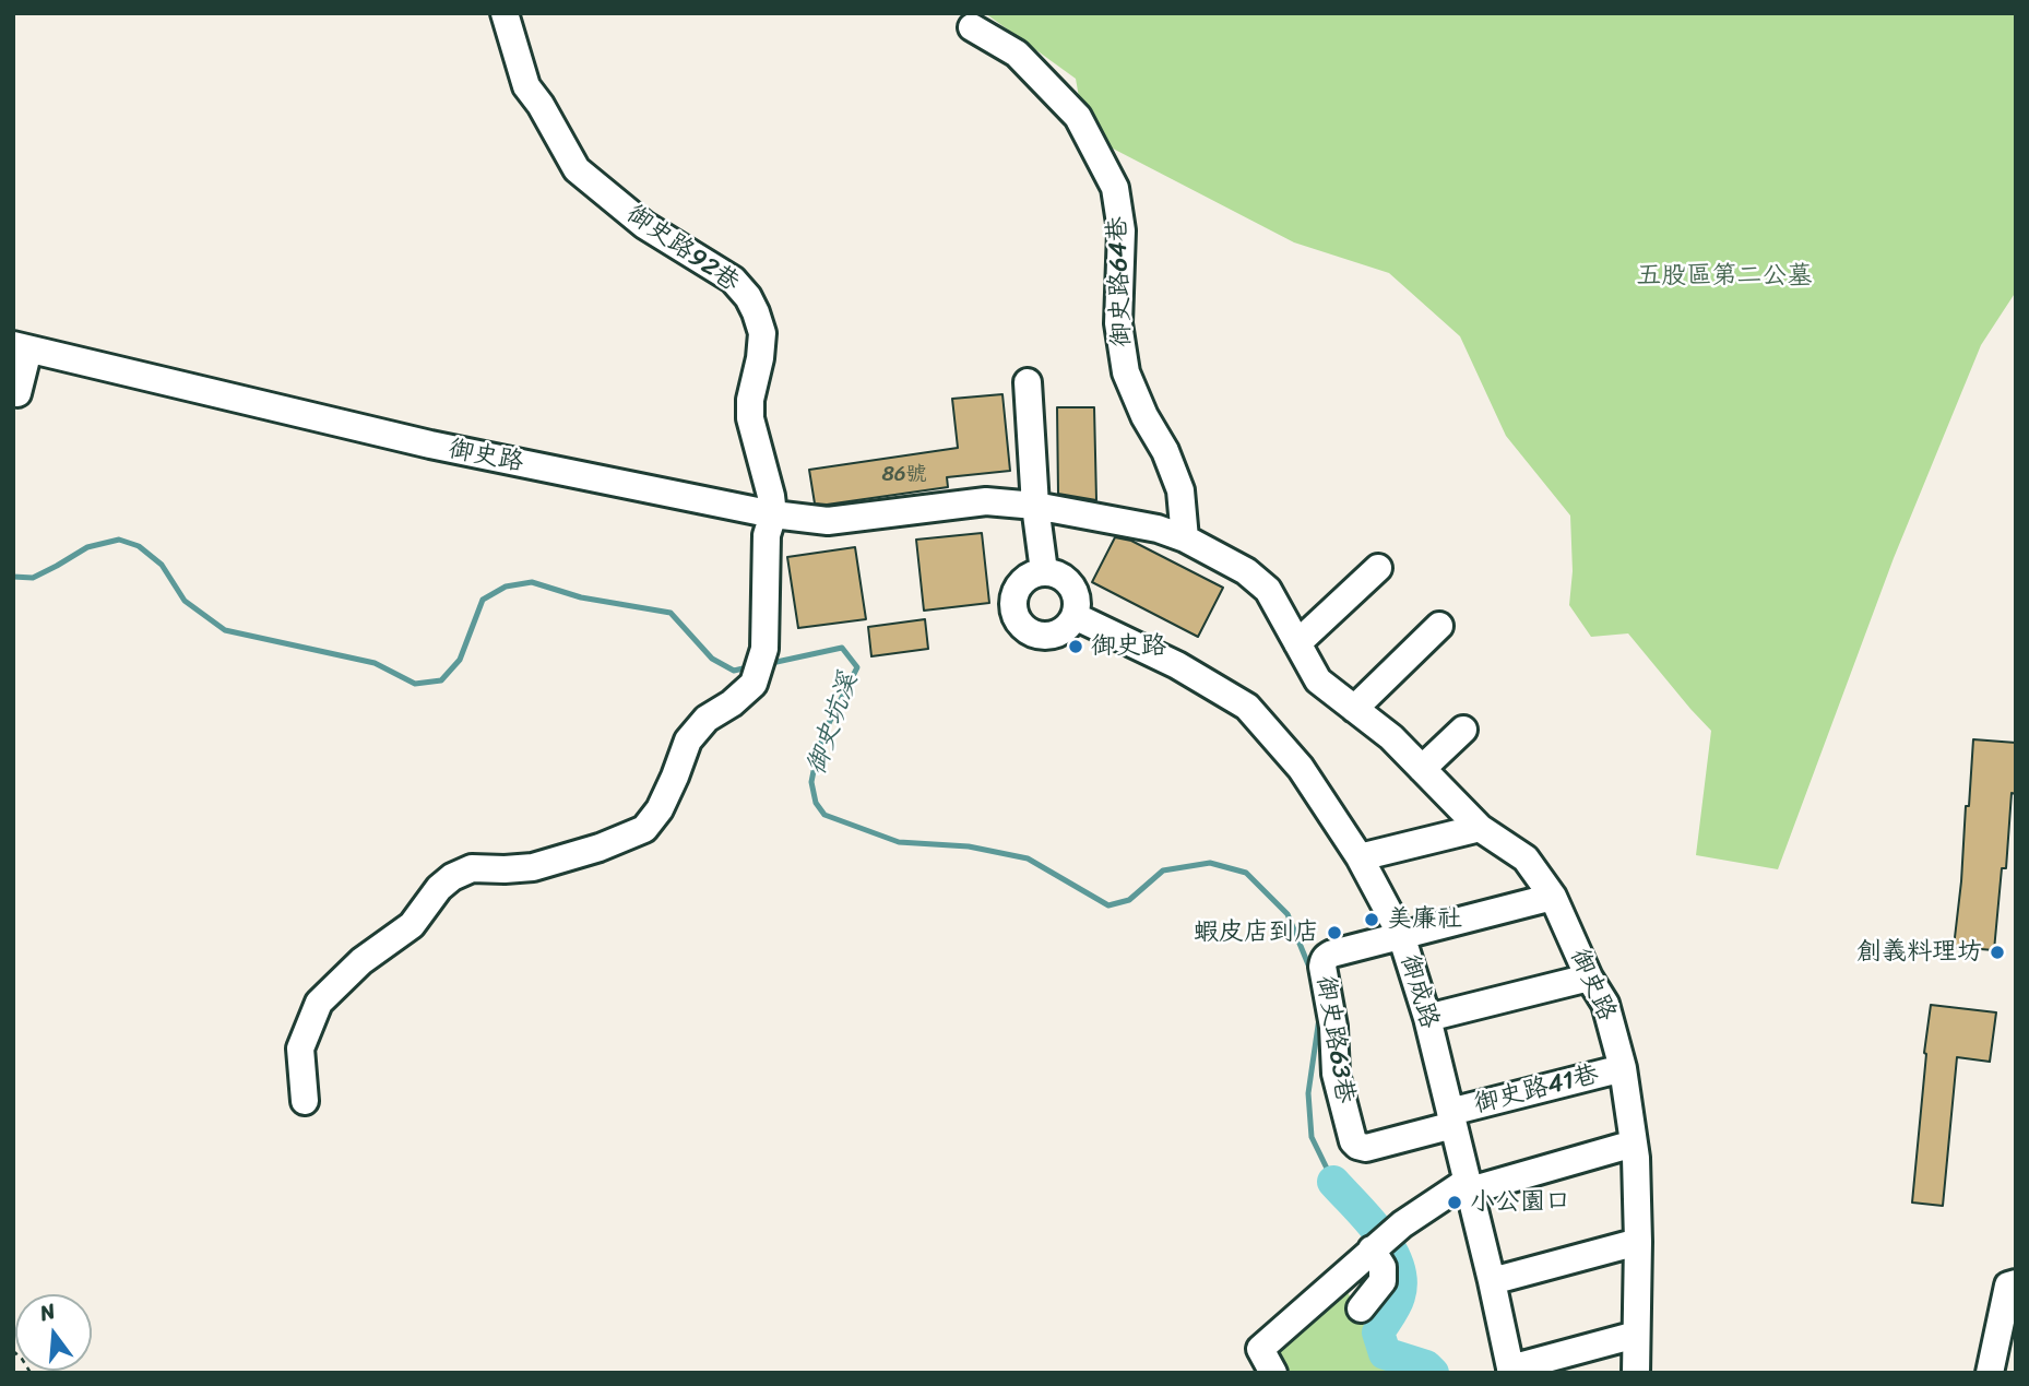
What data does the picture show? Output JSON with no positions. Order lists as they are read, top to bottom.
{
  "streets": {
    "street": [
      "御史路92巷",
      "御史路64巷",
      "御史路",
      "御成路",
      "御史路63巷",
      "御史路41巷"
    ]
  },
  "crossings": [
    ["御史路92巷", "御史路"],
    ["御史路64巷", "御史路"],
    ["御史路", "御史路41巷"],
    ["御成路", "御史路63巷"],
    ["御成路", "御史路41巷"],
    ["御史路63巷", "御史路41巷"]
  ],
  "water": ["御史坑溪"],
  "parks": ["五股區第二公墓"],
  "places": [
    "御史路",
    "美廉社",
    "蝦皮店到店",
    "創義料理坊",
    "小公園口"
  ],
  "house_numbers": ["86號"],
  "north": "top"
}
